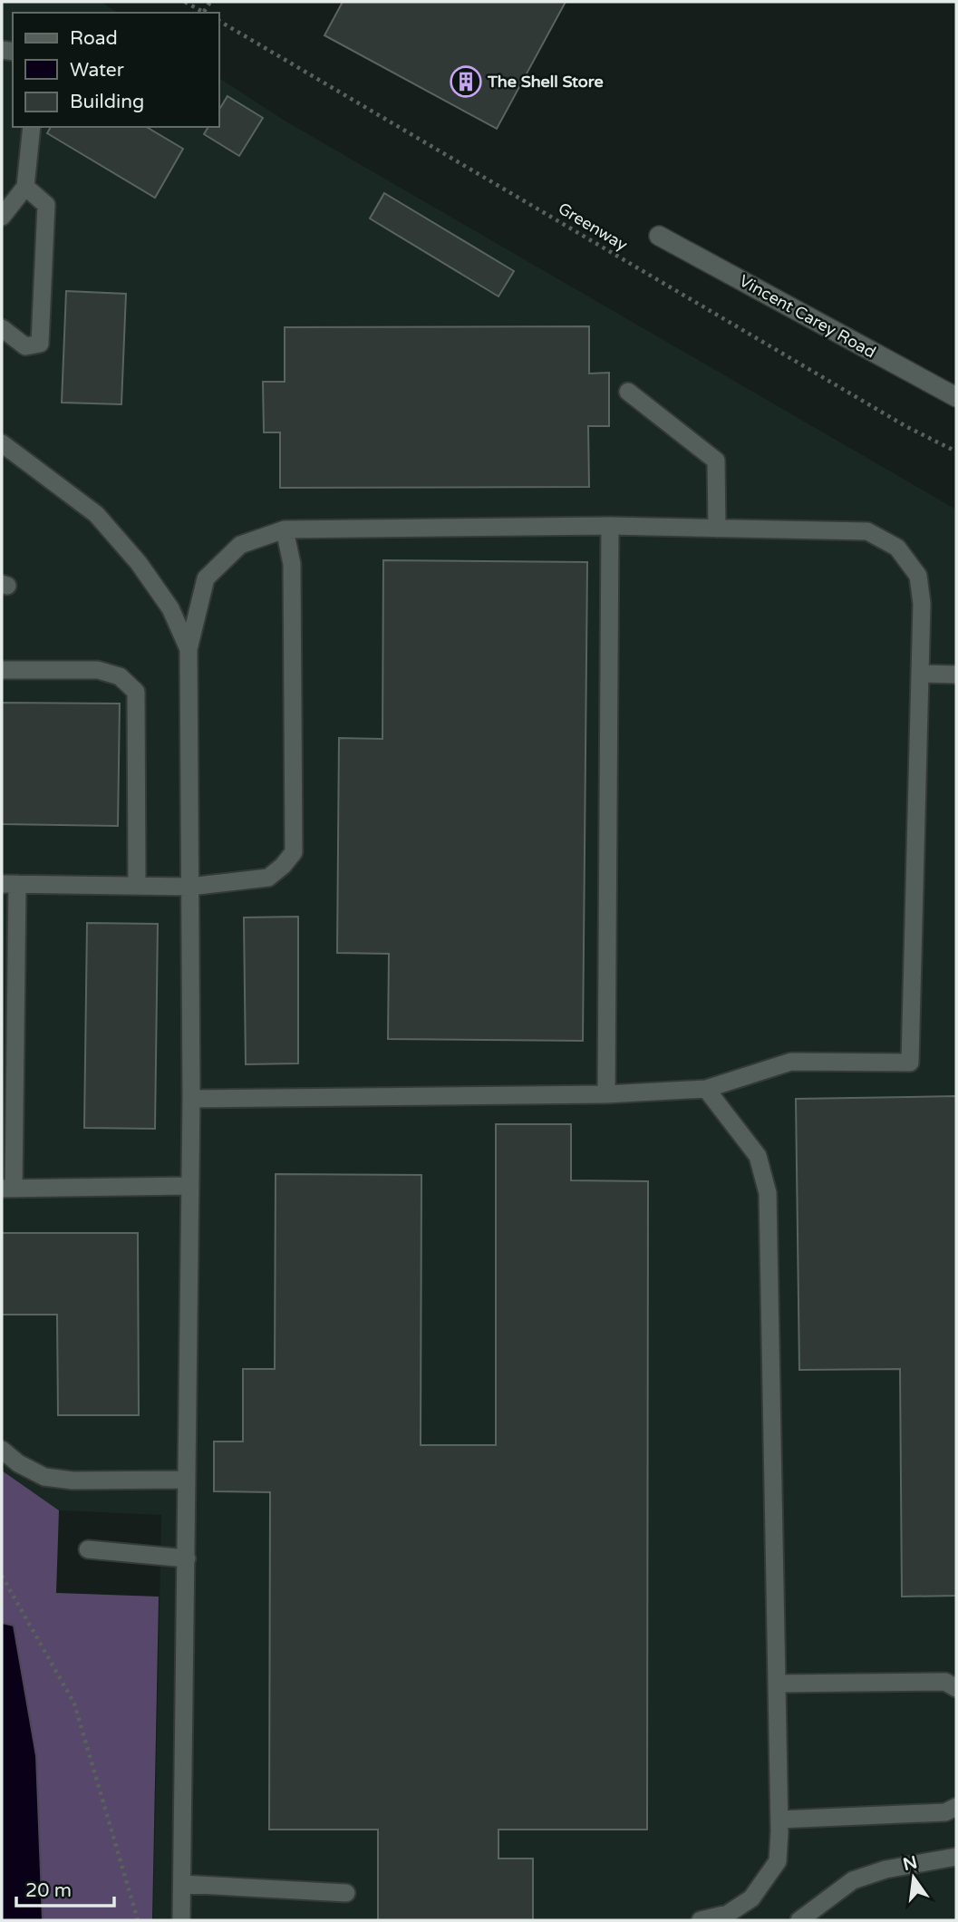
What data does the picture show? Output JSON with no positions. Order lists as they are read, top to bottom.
{
  "streets": {
    "street": ["Vincent Carey Road"],
    "path": ["Greenway"]
  },
  "places": {
    "building": ["The Shell Store"]
  },
  "legend": ["Road", "Water", "Building"],
  "scale_bar": "20 m",
  "north": "top"
}
